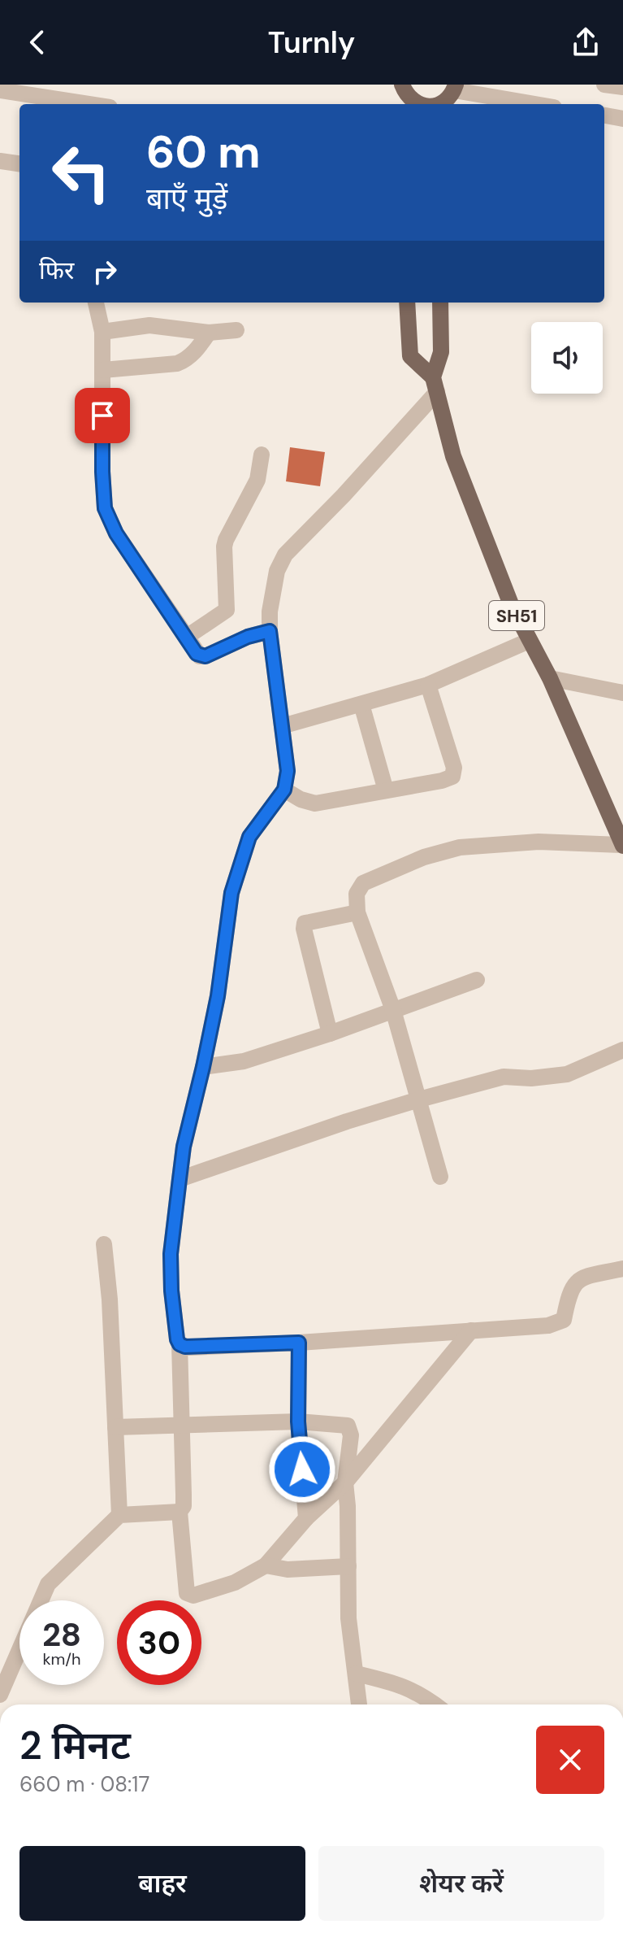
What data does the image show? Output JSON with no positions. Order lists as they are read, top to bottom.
{
  "streets": {
    "main road": ["SH51"]
  },
  "page": {
    "header": "Turnly",
    "turn": ["60 m", "बाएँ मुड़ें"],
    "then": "फिर",
    "speed": "28 km/h",
    "limit": "30",
    "heading": ["2 मिनट", "660 m · 08:17"],
    "buttons": ["बाहर", "शेयर करें"]
  }
}
